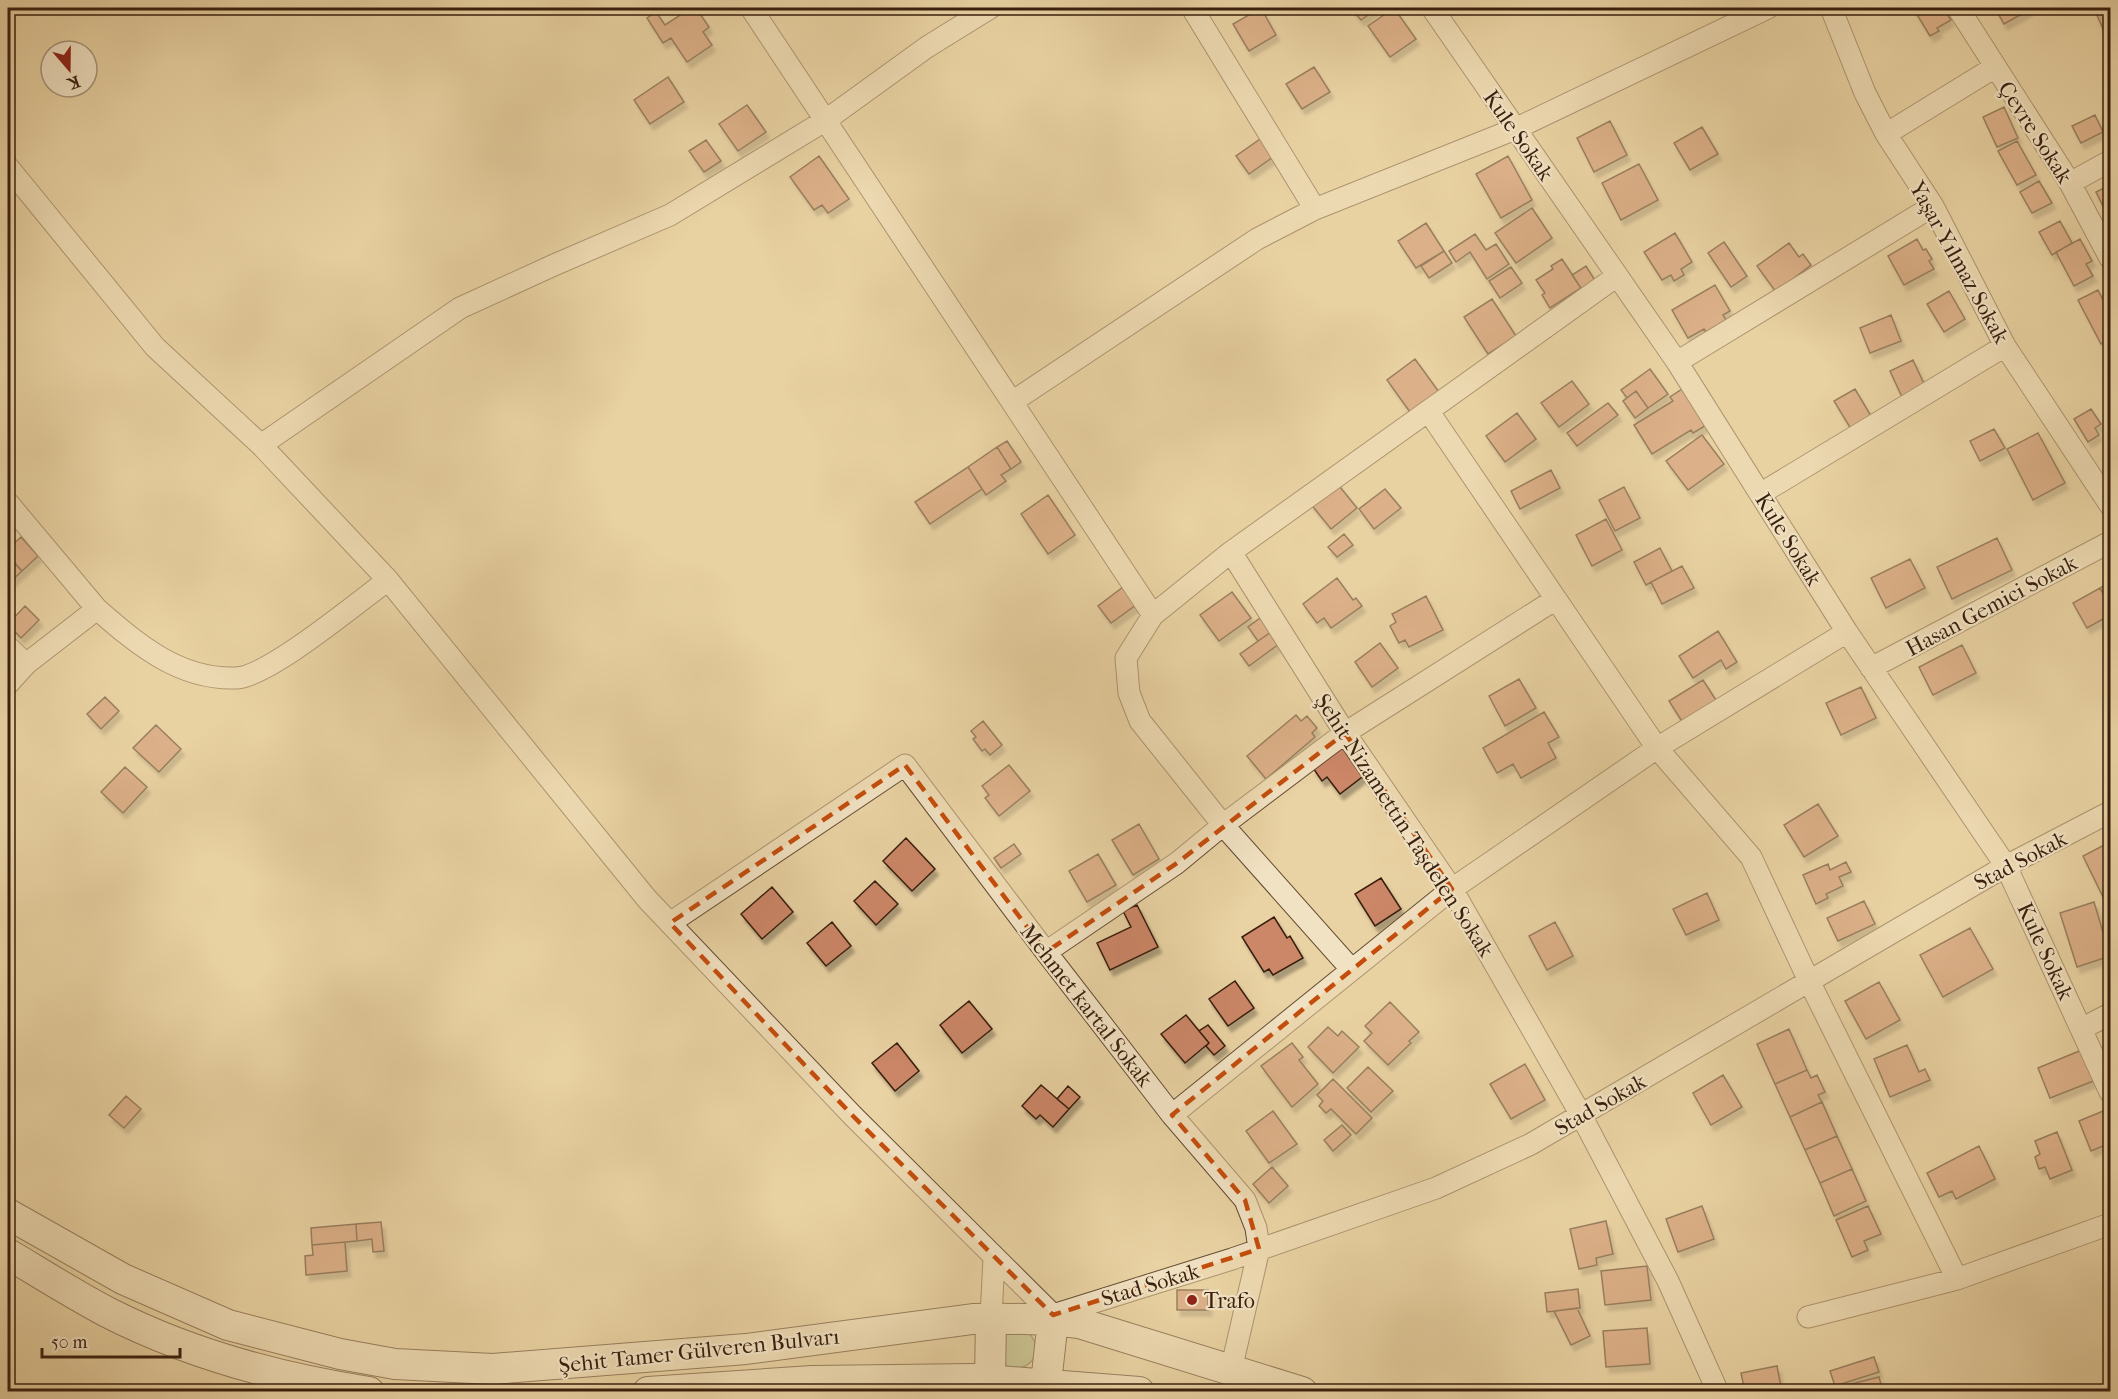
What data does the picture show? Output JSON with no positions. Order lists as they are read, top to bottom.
{
  "streets": {
    "main road": ["Şehit Tamer Gülveren Bulvarı"],
    "street": [
      "Çevre Sokak",
      "Kule Sokak",
      "Yaşar Yılmaz Sokak",
      "Hasan Gemici Sokak",
      "Şehit Nizamettin Taşdelen Sokak",
      "Stad Sokak",
      "Mehmet kartal Sokak"
    ]
  },
  "crossings": [
    ["Kule Sokak", "Hasan Gemici Sokak"],
    ["Kule Sokak", "Stad Sokak"],
    ["Şehit Nizamettin Taşdelen Sokak", "Stad Sokak"],
    ["Stad Sokak", "Mehmet kartal Sokak"],
    ["Stad Sokak", "Şehit Tamer Gülveren Bulvarı"]
  ],
  "places": ["Trafo"],
  "scale_bar": "50 m",
  "north": "bottom"
}
